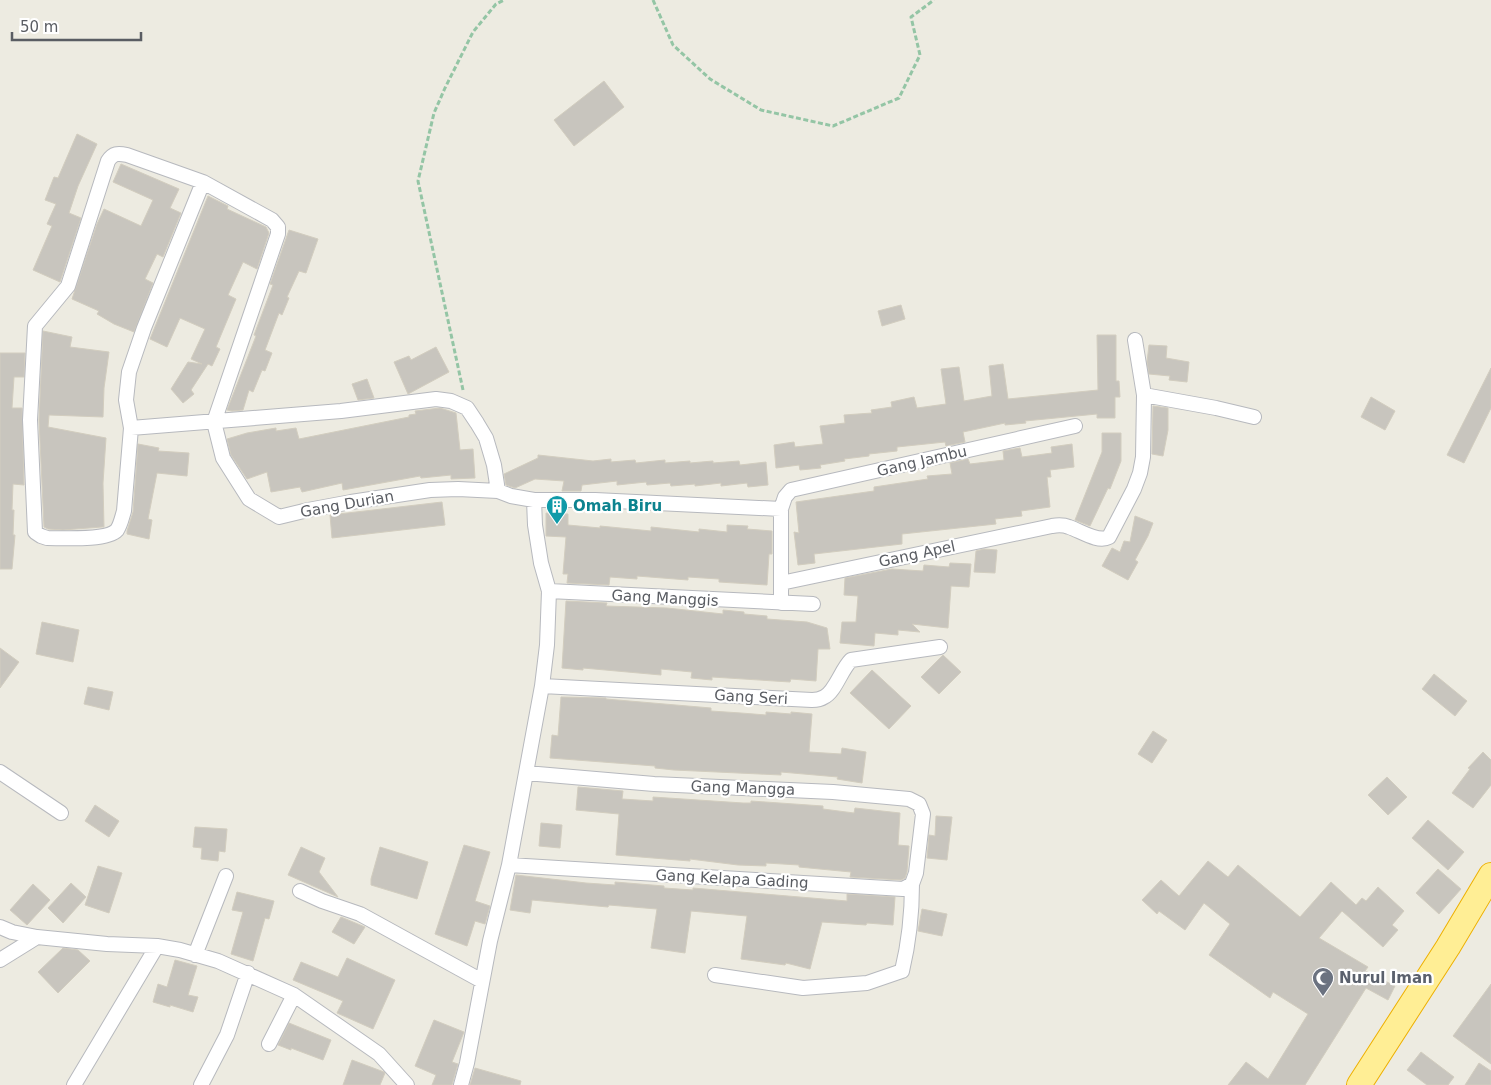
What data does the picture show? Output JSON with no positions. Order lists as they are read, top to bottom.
{
  "streets": {
    "street": [
      "Gang Jambu",
      "Gang Durian",
      "Gang Apel",
      "Gang Manggis",
      "Gang Seri",
      "Gang Mangga",
      "Gang Kelapa Gading"
    ]
  },
  "crossings": [
    ["Gang Jambu", "Gang Durian"],
    ["Gang Mangga", "Gang Kelapa Gading"]
  ],
  "places": {
    "building": ["Omah Biru"],
    "mosque": ["Nurul Iman"]
  },
  "scale_bar": "50 m"
}
